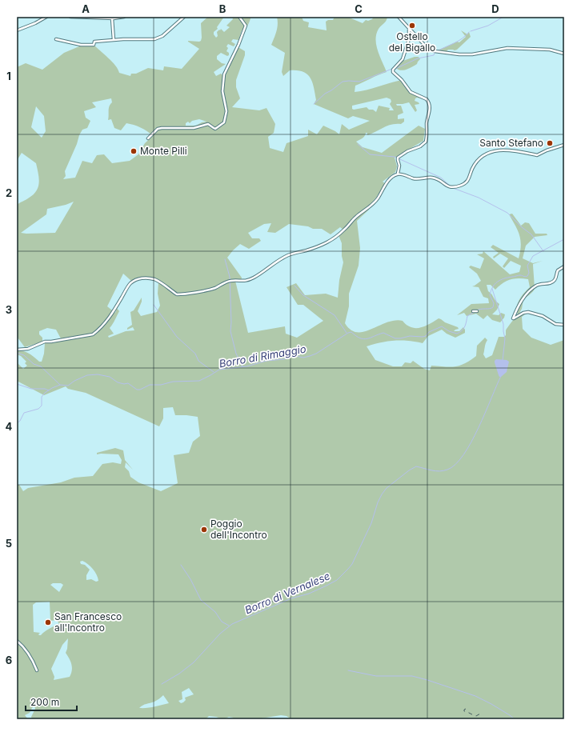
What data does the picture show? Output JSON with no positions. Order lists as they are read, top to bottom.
{
  "water": ["Borro di Rimaggio", "Borro di Vernalese"],
  "places": [
    "Ostello del Bigallo",
    "Santo Stefano",
    "Monte Pilli",
    "Poggio dell'Incontro",
    "San Francesco all'Incontro"
  ],
  "scale_bar": "200 m",
  "grid": {
    "columns": [
      "A",
      "B",
      "C",
      "D"
    ],
    "rows": [
      "1",
      "2",
      "3",
      "4",
      "5",
      "6"
    ]
  }
}
